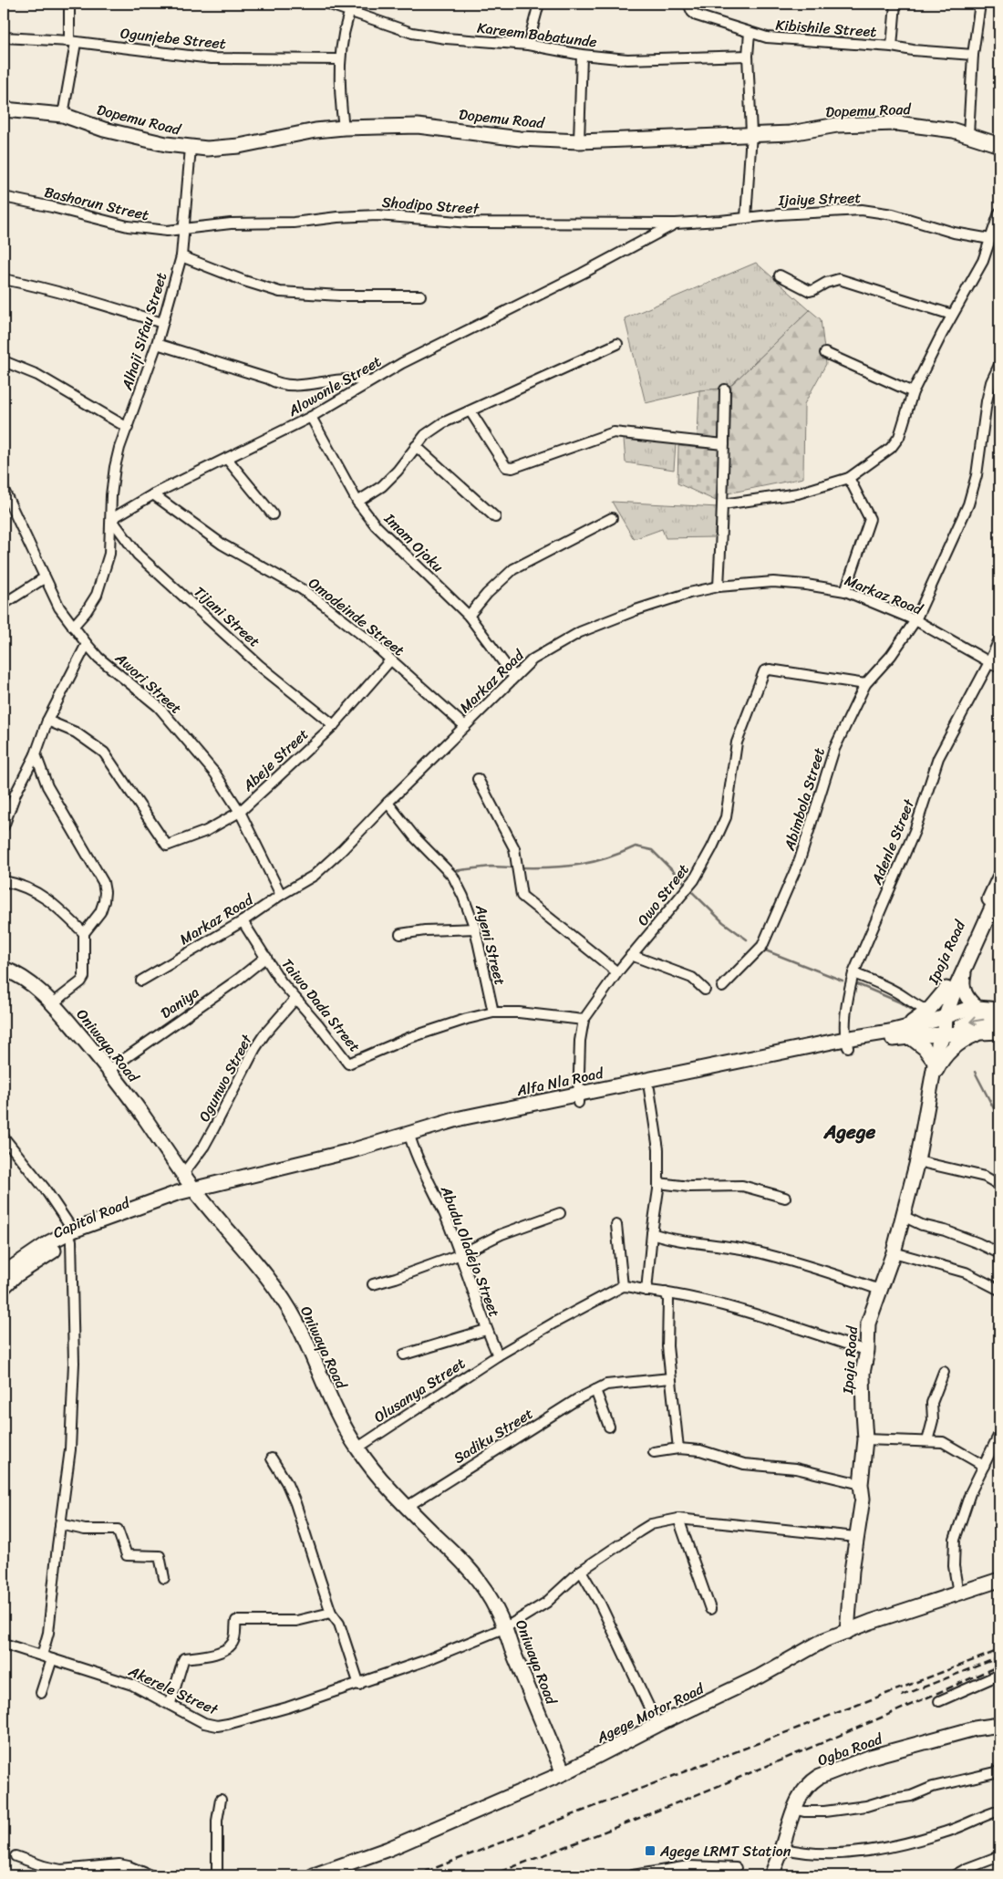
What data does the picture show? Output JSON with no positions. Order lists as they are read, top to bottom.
{
  "streets": {
    "main road": [
      "Dopemu Road",
      "Ipaja Road",
      "Oniwaya Road",
      "Alfa Nla Road",
      "Capitol Road",
      "Agege Motor Road",
      "Ogba Road"
    ],
    "street": [
      "Kibishile Street",
      "Kareem Babatunde",
      "Ogunjebe Street",
      "Ijaiye Street",
      "Bashorun Street",
      "Shodipo Street",
      "Alhaji Sifau Street",
      "Alowonle Street",
      "Imam Ojoku",
      "Markaz Road",
      "Tijani Street",
      "Omodeinde Street",
      "Awori Street",
      "Abeje Street",
      "Abimbola Street",
      "Adenle Street",
      "Owo Street",
      "Ayeni Street",
      "Daniya",
      "Taiwo Dada Street",
      "Ogunwo Street",
      "Abudu Oladejo Street",
      "Olusanya Street",
      "Sadiku Street",
      "Akerele Street"
    ]
  },
  "crossings": [
    ["Dopemu Road", "Alhaji Sifau Street"],
    ["Ijaiye Street", "Shodipo Street"],
    ["Ijaiye Street", "Alowonle Street"],
    ["Bashorun Street", "Shodipo Street"],
    ["Bashorun Street", "Alhaji Sifau Street"],
    ["Shodipo Street", "Alhaji Sifau Street"],
    ["Shodipo Street", "Alowonle Street"],
    ["Alhaji Sifau Street", "Alowonle Street"],
    ["Alhaji Sifau Street", "Tijani Street"],
    ["Alowonle Street", "Imam Ojoku"],
    ["Alowonle Street", "Tijani Street"],
    ["Alowonle Street", "Omodeinde Street"],
    ["Imam Ojoku", "Markaz Road"],
    ["Markaz Road", "Omodeinde Street"],
    ["Markaz Road", "Awori Street"],
    ["Markaz Road", "Abimbola Street"],
    ["Markaz Road", "Adenle Street"],
    ["Markaz Road", "Ayeni Street"],
    ["Markaz Road", "Taiwo Dada Street"],
    ["Tijani Street", "Abeje Street"],
    ["Omodeinde Street", "Abeje Street"],
    ["Awori Street", "Abeje Street"],
    ["Abimbola Street", "Owo Street"],
    ["Adenle Street", "Alfa Nla Road"],
    ["Owo Street", "Taiwo Dada Street"],
    ["Owo Street", "Alfa Nla Road"],
    ["Ayeni Street", "Taiwo Dada Street"],
    ["Ipaja Road", "Alfa Nla Road"],
    ["Ipaja Road", "Akerele Street"],
    ["Ipaja Road", "Agege Motor Road"],
    ["Daniya", "Taiwo Dada Street"],
    ["Daniya", "Oniwaya Road"],
    ["Taiwo Dada Street", "Ogunwo Street"],
    ["Oniwaya Road", "Ogunwo Street"],
    ["Oniwaya Road", "Alfa Nla Road"],
    ["Oniwaya Road", "Capitol Road"],
    ["Oniwaya Road", "Olusanya Street"],
    ["Oniwaya Road", "Sadiku Street"],
    ["Oniwaya Road", "Akerele Street"],
    ["Oniwaya Road", "Agege Motor Road"],
    ["Alfa Nla Road", "Capitol Road"],
    ["Alfa Nla Road", "Abudu Oladejo Street"],
    ["Abudu Oladejo Street", "Olusanya Street"]
  ],
  "districts": ["Agege"],
  "places": {
    "transit": ["Agege LRMT Station"]
  }
}
